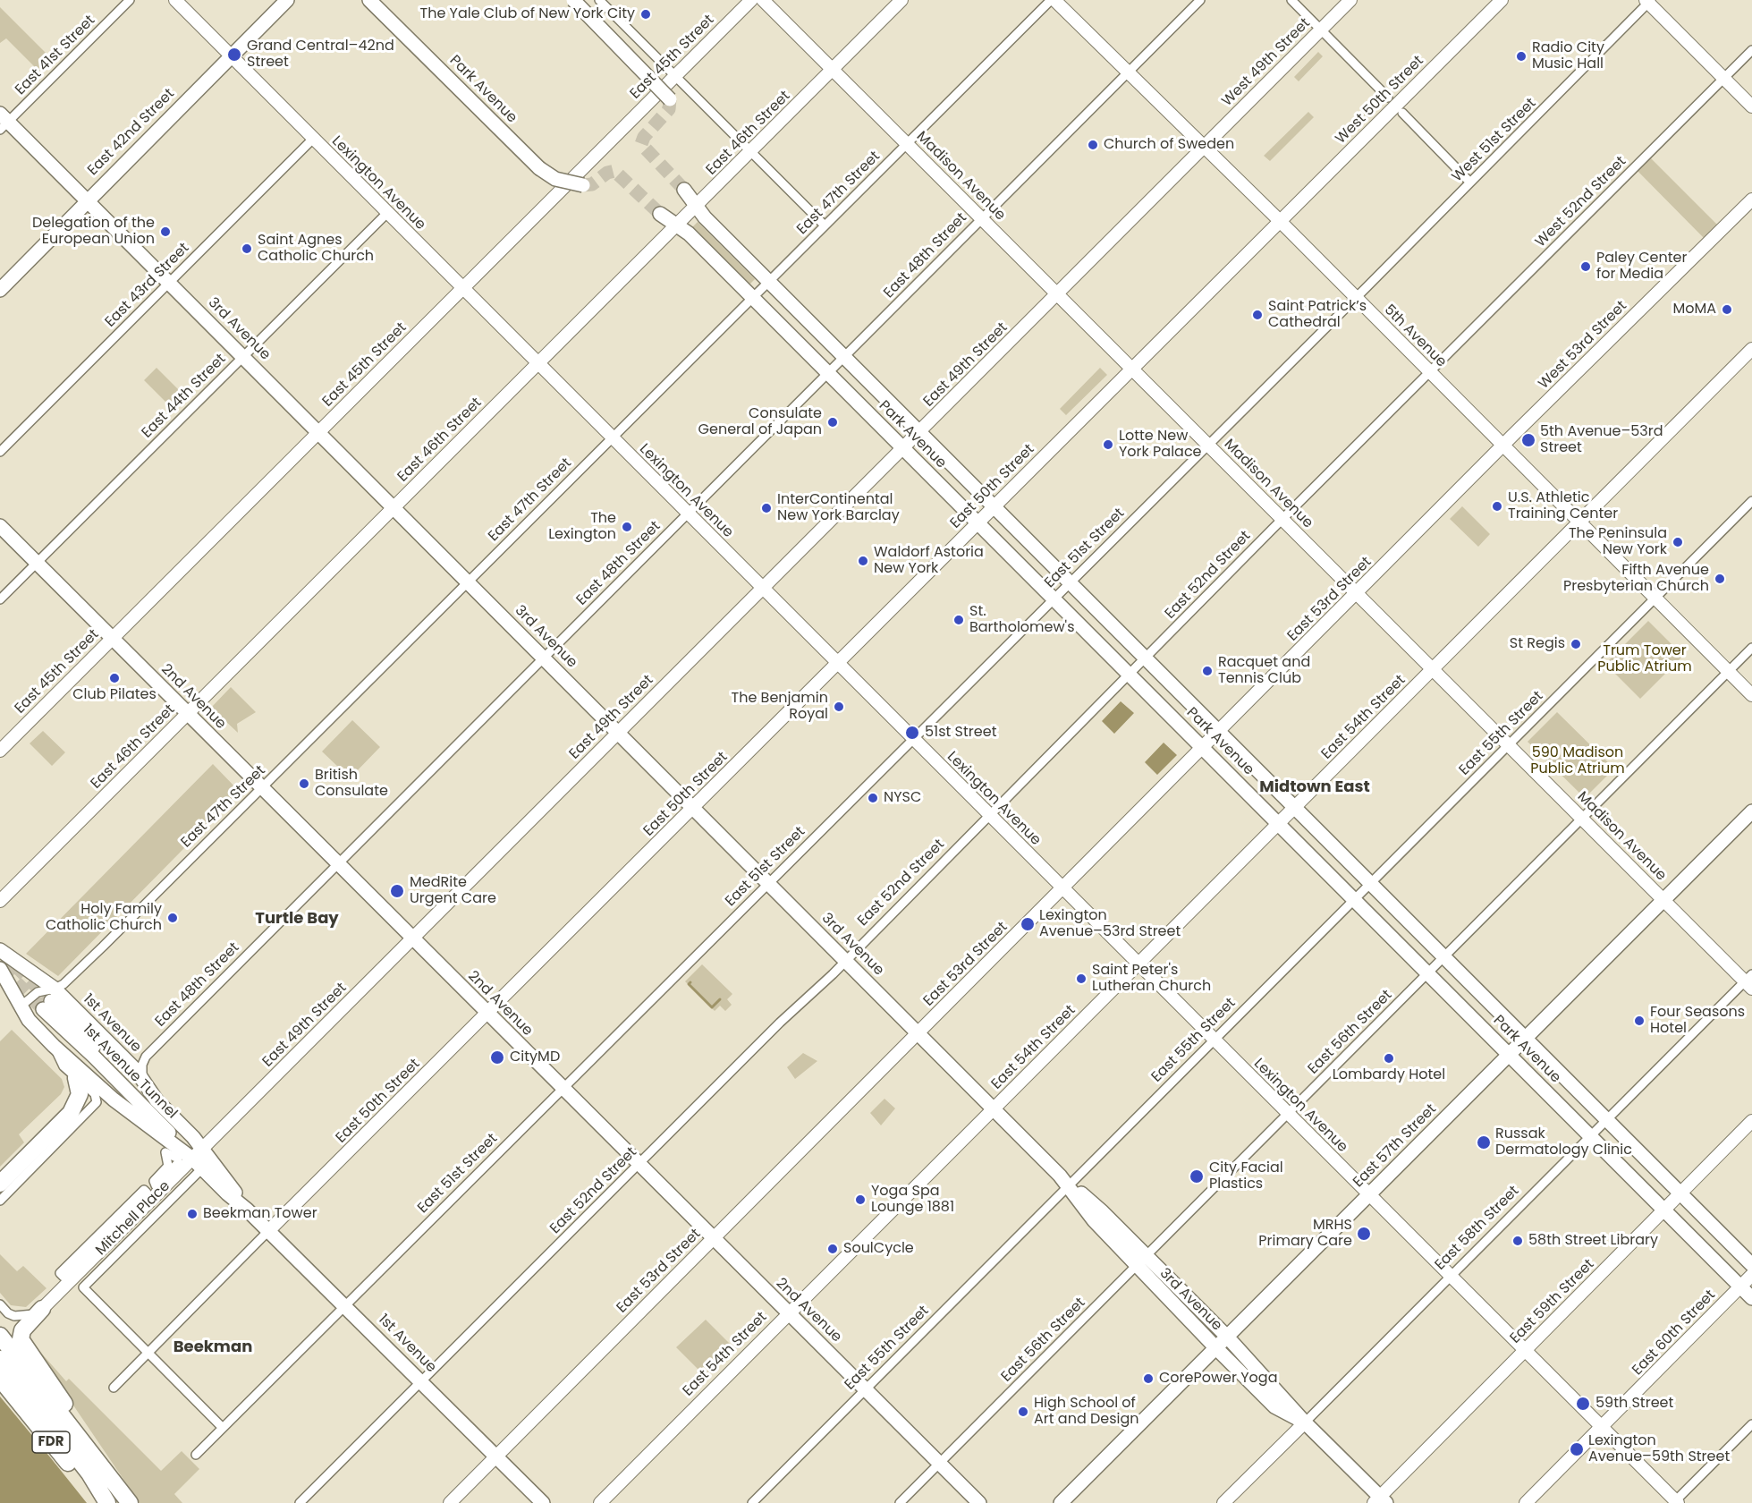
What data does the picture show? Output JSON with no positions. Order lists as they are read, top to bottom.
{
  "streets": {
    "highway": ["FDR"],
    "main road": [
      "East 45th Street",
      "West 49th Street",
      "Park Avenue",
      "West 50th Street",
      "East 42nd Street",
      "East 46th Street",
      "Madison Avenue",
      "Lexington Avenue",
      "3rd Avenue",
      "5th Avenue",
      "West 53rd Street",
      "East 49th Street",
      "East 50th Street",
      "East 53rd Street",
      "2nd Avenue",
      "East 54th Street",
      "1st Avenue",
      "1st Avenue Tunnel",
      "East 57th Street",
      "East 58th Street",
      "East 59th Street",
      "East 60th Street"
    ],
    "street": [
      "East 41st Street",
      "West 51st Street",
      "East 47th Street",
      "West 52nd Street",
      "East 48th Street",
      "East 43rd Street",
      "East 44th Street",
      "East 51st Street",
      "East 52nd Street",
      "East 55th Street",
      "East 56th Street",
      "Mitchell Place"
    ]
  },
  "crossings": [
    ["East 41st Street", "3rd Avenue"],
    ["East 45th Street", "Lexington Avenue"],
    ["East 45th Street", "3rd Avenue"],
    ["East 45th Street", "2nd Avenue"],
    ["West 49th Street", "5th Avenue"],
    ["West 49th Street", "East 49th Street"],
    ["Park Avenue", "East 46th Street"],
    ["Park Avenue", "East 47th Street"],
    ["Park Avenue", "East 48th Street"],
    ["Park Avenue", "East 49th Street"],
    ["Park Avenue", "East 50th Street"],
    ["Park Avenue", "East 51st Street"],
    ["Park Avenue", "East 52nd Street"],
    ["Park Avenue", "East 53rd Street"],
    ["Park Avenue", "East 54th Street"],
    ["Park Avenue", "East 55th Street"],
    ["Park Avenue", "East 56th Street"],
    ["Park Avenue", "East 57th Street"],
    ["Park Avenue", "East 58th Street"],
    ["Park Avenue", "East 59th Street"],
    ["Park Avenue", "East 60th Street"],
    ["West 50th Street", "5th Avenue"],
    ["West 50th Street", "East 50th Street"],
    ["East 42nd Street", "Lexington Avenue"],
    ["East 42nd Street", "3rd Avenue"],
    ["East 46th Street", "Madison Avenue"],
    ["East 46th Street", "Lexington Avenue"],
    ["East 46th Street", "3rd Avenue"],
    ["East 46th Street", "2nd Avenue"],
    ["West 51st Street", "5th Avenue"],
    ["West 51st Street", "East 51st Street"],
    ["Madison Avenue", "East 47th Street"],
    ["Madison Avenue", "East 48th Street"],
    ["Madison Avenue", "East 49th Street"],
    ["Madison Avenue", "East 50th Street"],
    ["Madison Avenue", "East 51st Street"],
    ["Madison Avenue", "East 52nd Street"],
    ["Madison Avenue", "East 53rd Street"],
    ["Madison Avenue", "East 54th Street"],
    ["Madison Avenue", "East 55th Street"],
    ["Madison Avenue", "East 56th Street"],
    ["Madison Avenue", "East 57th Street"],
    ["Madison Avenue", "East 58th Street"],
    ["Lexington Avenue", "East 47th Street"],
    ["Lexington Avenue", "East 48th Street"],
    ["Lexington Avenue", "East 43rd Street"],
    ["Lexington Avenue", "East 49th Street"],
    ["Lexington Avenue", "East 44th Street"],
    ["Lexington Avenue", "East 50th Street"],
    ["Lexington Avenue", "East 51st Street"],
    ["Lexington Avenue", "East 52nd Street"],
    ["Lexington Avenue", "East 53rd Street"],
    ["Lexington Avenue", "East 54th Street"],
    ["Lexington Avenue", "East 55th Street"],
    ["Lexington Avenue", "East 56th Street"],
    ["Lexington Avenue", "East 57th Street"],
    ["Lexington Avenue", "East 58th Street"],
    ["Lexington Avenue", "East 59th Street"],
    ["Lexington Avenue", "East 60th Street"],
    ["East 47th Street", "3rd Avenue"],
    ["East 47th Street", "5th Avenue"],
    ["East 47th Street", "2nd Avenue"],
    ["East 47th Street", "1st Avenue"],
    ["East 47th Street", "1st Avenue Tunnel"],
    ["West 52nd Street", "5th Avenue"],
    ["West 52nd Street", "East 52nd Street"],
    ["East 48th Street", "3rd Avenue"],
    ["East 48th Street", "5th Avenue"],
    ["East 48th Street", "2nd Avenue"],
    ["East 48th Street", "1st Avenue"],
    ["East 43rd Street", "3rd Avenue"],
    ["3rd Avenue", "East 49th Street"],
    ["3rd Avenue", "East 44th Street"],
    ["3rd Avenue", "East 50th Street"],
    ["3rd Avenue", "East 51st Street"],
    ["3rd Avenue", "East 52nd Street"],
    ["3rd Avenue", "East 53rd Street"],
    ["3rd Avenue", "East 54th Street"],
    ["3rd Avenue", "East 55th Street"],
    ["3rd Avenue", "East 56th Street"],
    ["3rd Avenue", "East 57th Street"],
    ["3rd Avenue", "East 58th Street"],
    ["3rd Avenue", "East 59th Street"],
    ["5th Avenue", "West 53rd Street"],
    ["5th Avenue", "East 49th Street"],
    ["5th Avenue", "East 50th Street"],
    ["5th Avenue", "East 51st Street"],
    ["5th Avenue", "East 52nd Street"],
    ["5th Avenue", "East 53rd Street"],
    ["5th Avenue", "East 54th Street"],
    ["5th Avenue", "East 55th Street"],
    ["5th Avenue", "East 56th Street"],
    ["West 53rd Street", "East 53rd Street"],
    ["East 49th Street", "2nd Avenue"],
    ["East 49th Street", "1st Avenue"],
    ["East 49th Street", "1st Avenue Tunnel"],
    ["East 44th Street", "2nd Avenue"],
    ["East 50th Street", "2nd Avenue"],
    ["East 50th Street", "1st Avenue"],
    ["East 50th Street", "Mitchell Place"],
    ["East 51st Street", "2nd Avenue"],
    ["East 51st Street", "1st Avenue"],
    ["East 52nd Street", "2nd Avenue"],
    ["East 52nd Street", "1st Avenue"],
    ["East 53rd Street", "2nd Avenue"],
    ["East 53rd Street", "1st Avenue"],
    ["2nd Avenue", "East 54th Street"],
    ["2nd Avenue", "East 55th Street"],
    ["2nd Avenue", "East 56th Street"],
    ["1st Avenue", "1st Avenue Tunnel"],
    ["1st Avenue", "Mitchell Place"]
  ],
  "districts": ["Midtown East", "Turtle Bay", "Beekman"],
  "parks": ["Trum Tower Public Atrium", "590 Madison Public Atrium"],
  "places": [
    "The Yale Club of New York City",
    "Grand Central–42nd Street",
    "Radio City Music Hall",
    "Church of Sweden",
    "Delegation of the European Union",
    "Saint Agnes Catholic Church",
    "Paley Center for Media",
    "MoMA",
    "Saint Patrick’s Cathedral",
    "Consulate General of Japan",
    "5th Avenue–53rd Street",
    "Lotte New York Palace",
    "U.S. Athletic Training Center",
    "InterContinental New York Barclay",
    "The Lexington",
    "The Peninsula New York",
    "Waldorf Astoria New York",
    "Fifth Avenue Presbyterian Church",
    "St. Bartholomew's",
    "St Regis",
    "Racquet and Tennis Club",
    "Club Pilates",
    "The Benjamin Royal",
    "51st Street",
    "British Consulate",
    "NYSC",
    "MedRite Urgent Care",
    "Holy Family Catholic Church",
    "Lexington Avenue–53rd Street",
    "Saint Peter's Lutheran Church",
    "Four Seasons Hotel",
    "CityMD",
    "Lombardy Hotel",
    "Russak Dermatology Clinic",
    "City Facial Plastics",
    "Yoga Spa Lounge 1881",
    "Beekman Tower",
    "MRHS Primary Care",
    "58th Street Library",
    "SoulCycle",
    "CorePower Yoga",
    "59th Street",
    "High School of Art and Design",
    "Lexington Avenue–59th Street"
  ]
}
